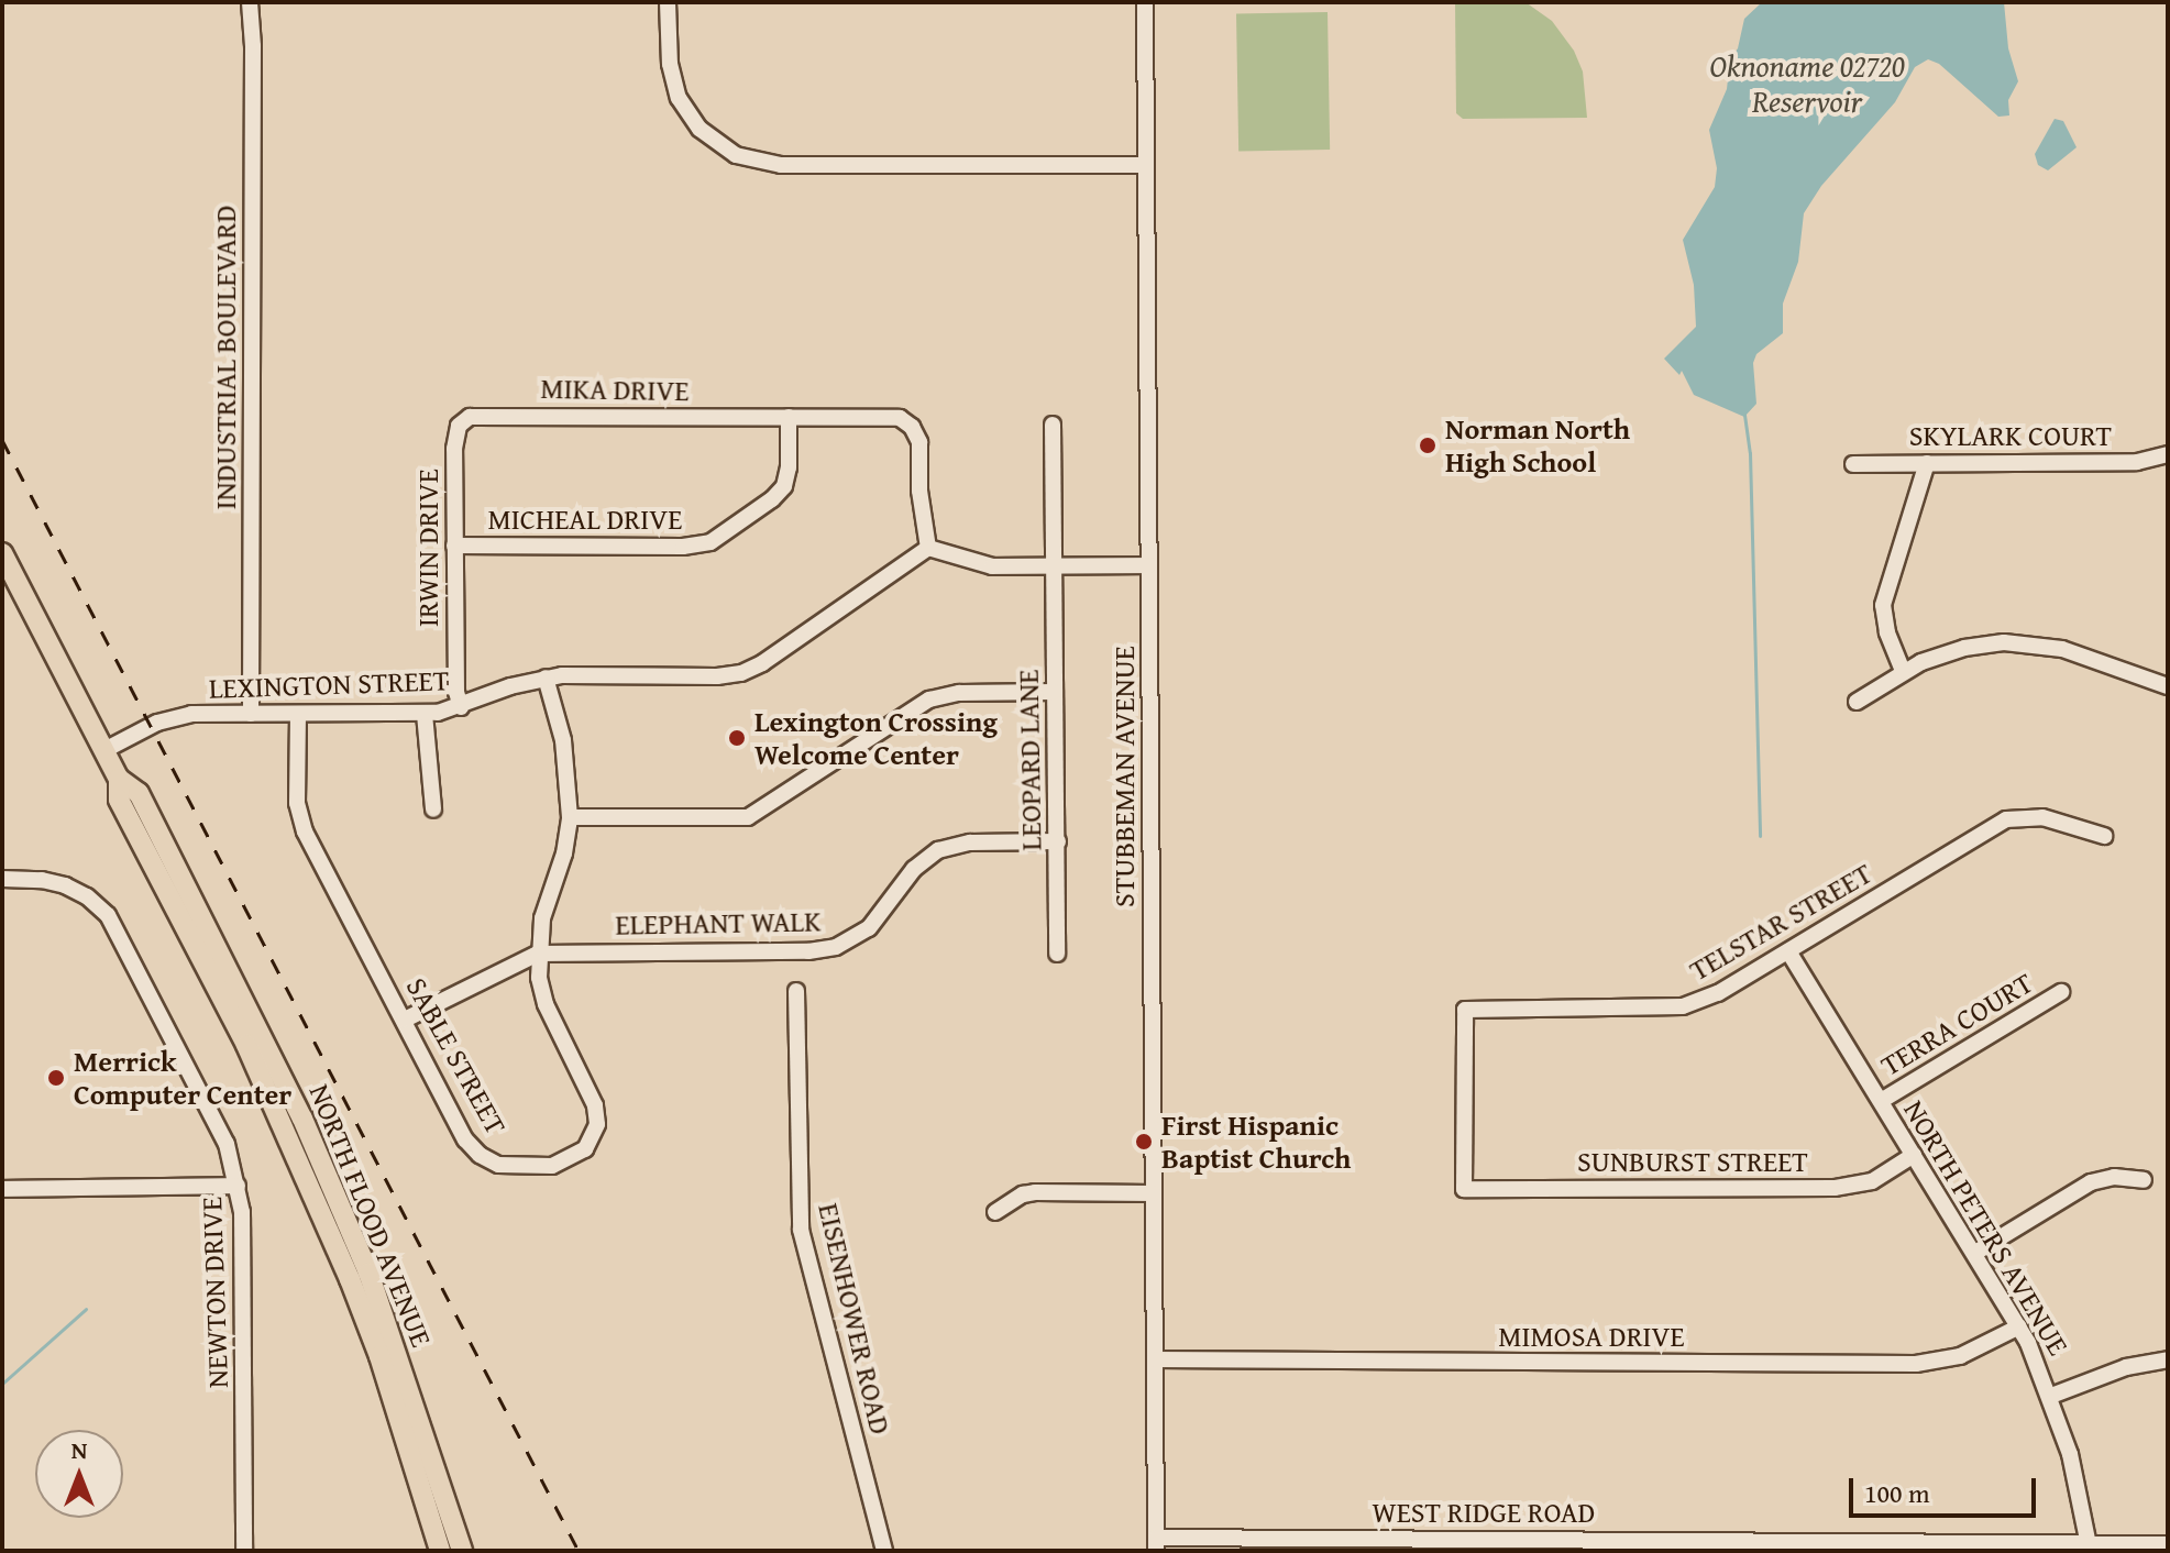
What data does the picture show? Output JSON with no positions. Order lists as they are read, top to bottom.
{
  "streets": {
    "main road": ["NORTH FLOOD AVENUE"],
    "street": [
      "INDUSTRIAL BOULEVARD",
      "MIKA DRIVE",
      "SKYLARK COURT",
      "MICHEAL DRIVE",
      "IRWIN DRIVE",
      "LEXINGTON STREET",
      "LEOPARD LANE",
      "STUBBEMAN AVENUE",
      "TELSTAR STREET",
      "ELEPHANT WALK",
      "TERRA COURT",
      "SABLE STREET",
      "SUNBURST STREET",
      "NORTH PETERS AVENUE",
      "NEWTON DRIVE",
      "EISENHOWER ROAD",
      "MIMOSA DRIVE",
      "WEST RIDGE ROAD"
    ]
  },
  "crossings": [
    ["INDUSTRIAL BOULEVARD", "LEXINGTON STREET"],
    ["MIKA DRIVE", "MICHEAL DRIVE"],
    ["MIKA DRIVE", "IRWIN DRIVE"],
    ["MIKA DRIVE", "LEXINGTON STREET"],
    ["MICHEAL DRIVE", "IRWIN DRIVE"],
    ["IRWIN DRIVE", "LEXINGTON STREET"],
    ["LEXINGTON STREET", "SABLE STREET"],
    ["LEXINGTON STREET", "NORTH FLOOD AVENUE"],
    ["LEOPARD LANE", "ELEPHANT WALK"],
    ["STUBBEMAN AVENUE", "MIMOSA DRIVE"],
    ["STUBBEMAN AVENUE", "WEST RIDGE ROAD"],
    ["TELSTAR STREET", "SUNBURST STREET"],
    ["TELSTAR STREET", "NORTH PETERS AVENUE"],
    ["ELEPHANT WALK", "SABLE STREET"],
    ["TERRA COURT", "NORTH PETERS AVENUE"],
    ["SUNBURST STREET", "NORTH PETERS AVENUE"],
    ["NORTH PETERS AVENUE", "MIMOSA DRIVE"],
    ["NORTH PETERS AVENUE", "WEST RIDGE ROAD"]
  ],
  "water": ["Oknoname 02720 Reservoir"],
  "places": [
    "Norman North High School",
    "Lexington Crossing Welcome Center",
    "Merrick Computer Center",
    "First Hispanic Baptist Church"
  ],
  "scale_bar": "100 m",
  "north": "top"
}
